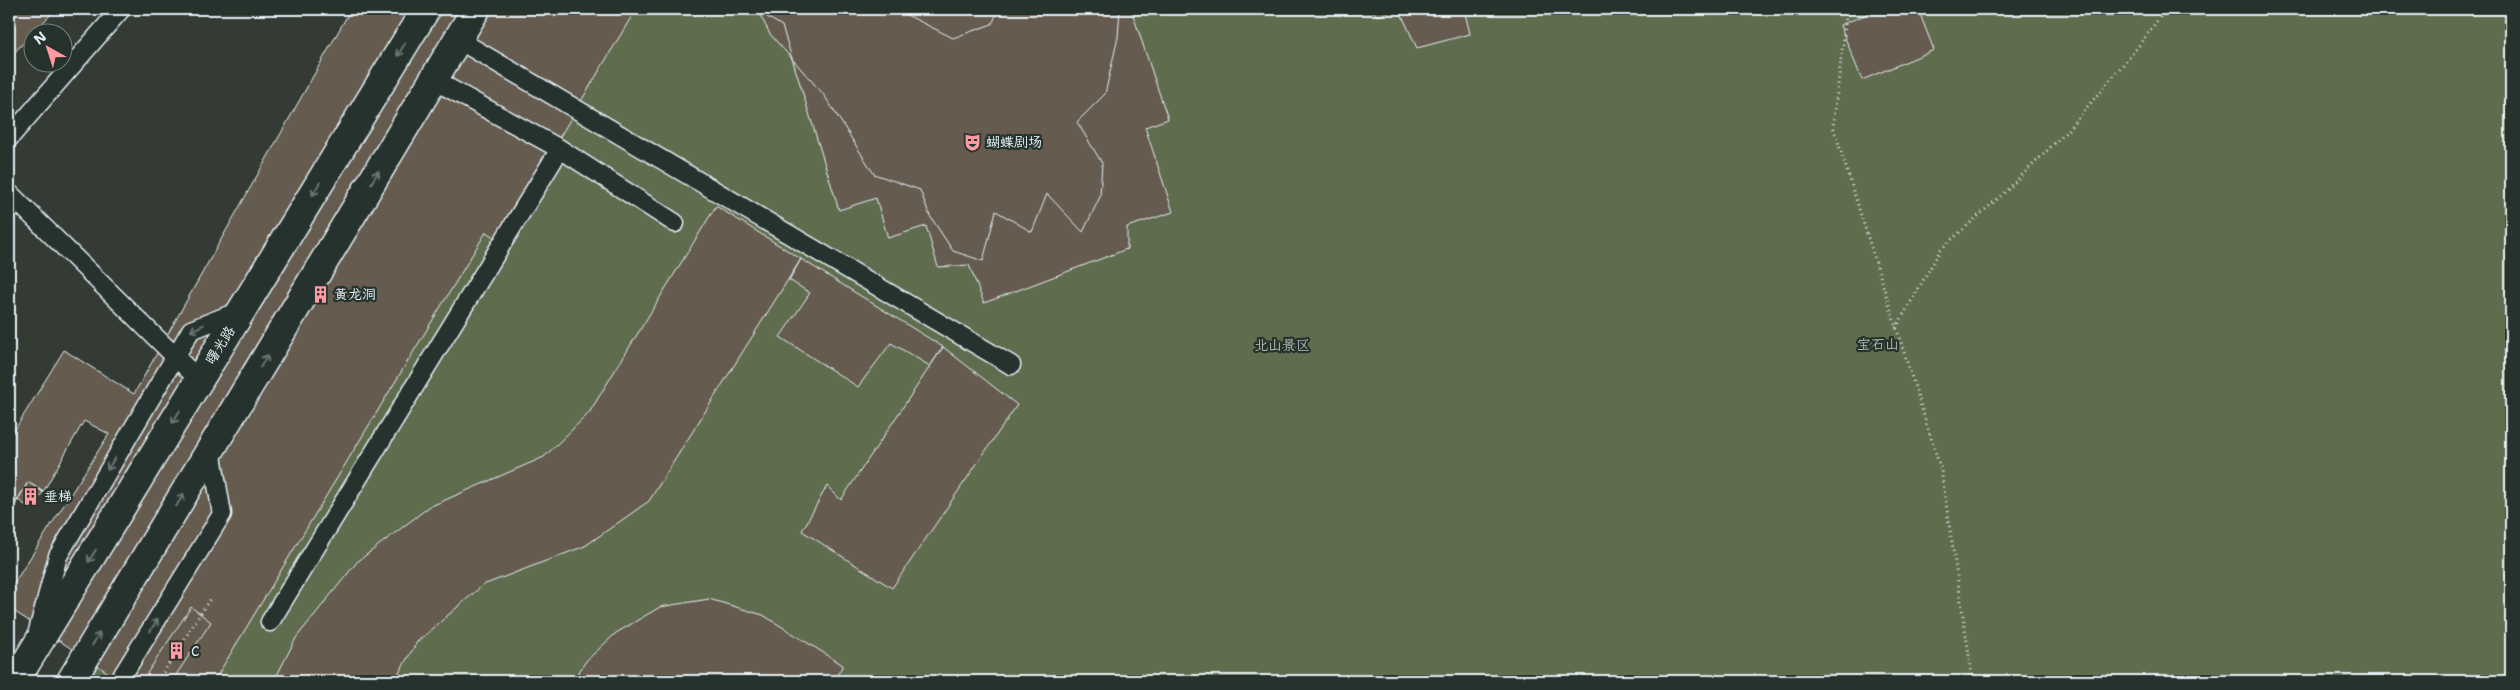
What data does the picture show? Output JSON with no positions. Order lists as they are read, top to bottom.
{
  "streets": {
    "main road": ["曙光路"]
  },
  "parks": ["宝石山", "北山景区"],
  "places": {
    "theatre": ["蝴蝶剧场"],
    "building": ["黄龙洞", "垂梯", "C"]
  },
  "north": "top left"
}
